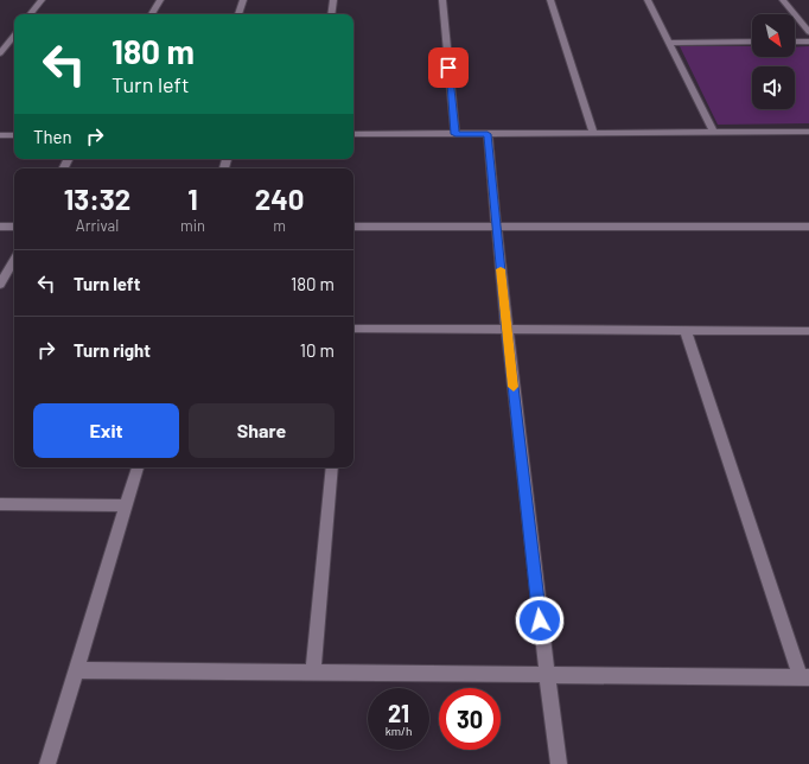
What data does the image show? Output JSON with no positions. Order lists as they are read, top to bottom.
{
  "north": "bottom right",
  "page": {
    "turn": ["180 m", "Turn left"],
    "then": "Then",
    "eta": [
      "13:32",
      "Arrival",
      "1",
      "min",
      "240",
      "m"
    ],
    "list": [
      {
        "name": "Turn left",
        "value": "180 m"
      },
      {
        "name": "Turn right",
        "value": "10 m"
      }
    ],
    "buttons": ["Exit", "Share"],
    "speed": "21 km/h",
    "limit": "30"
  }
}
